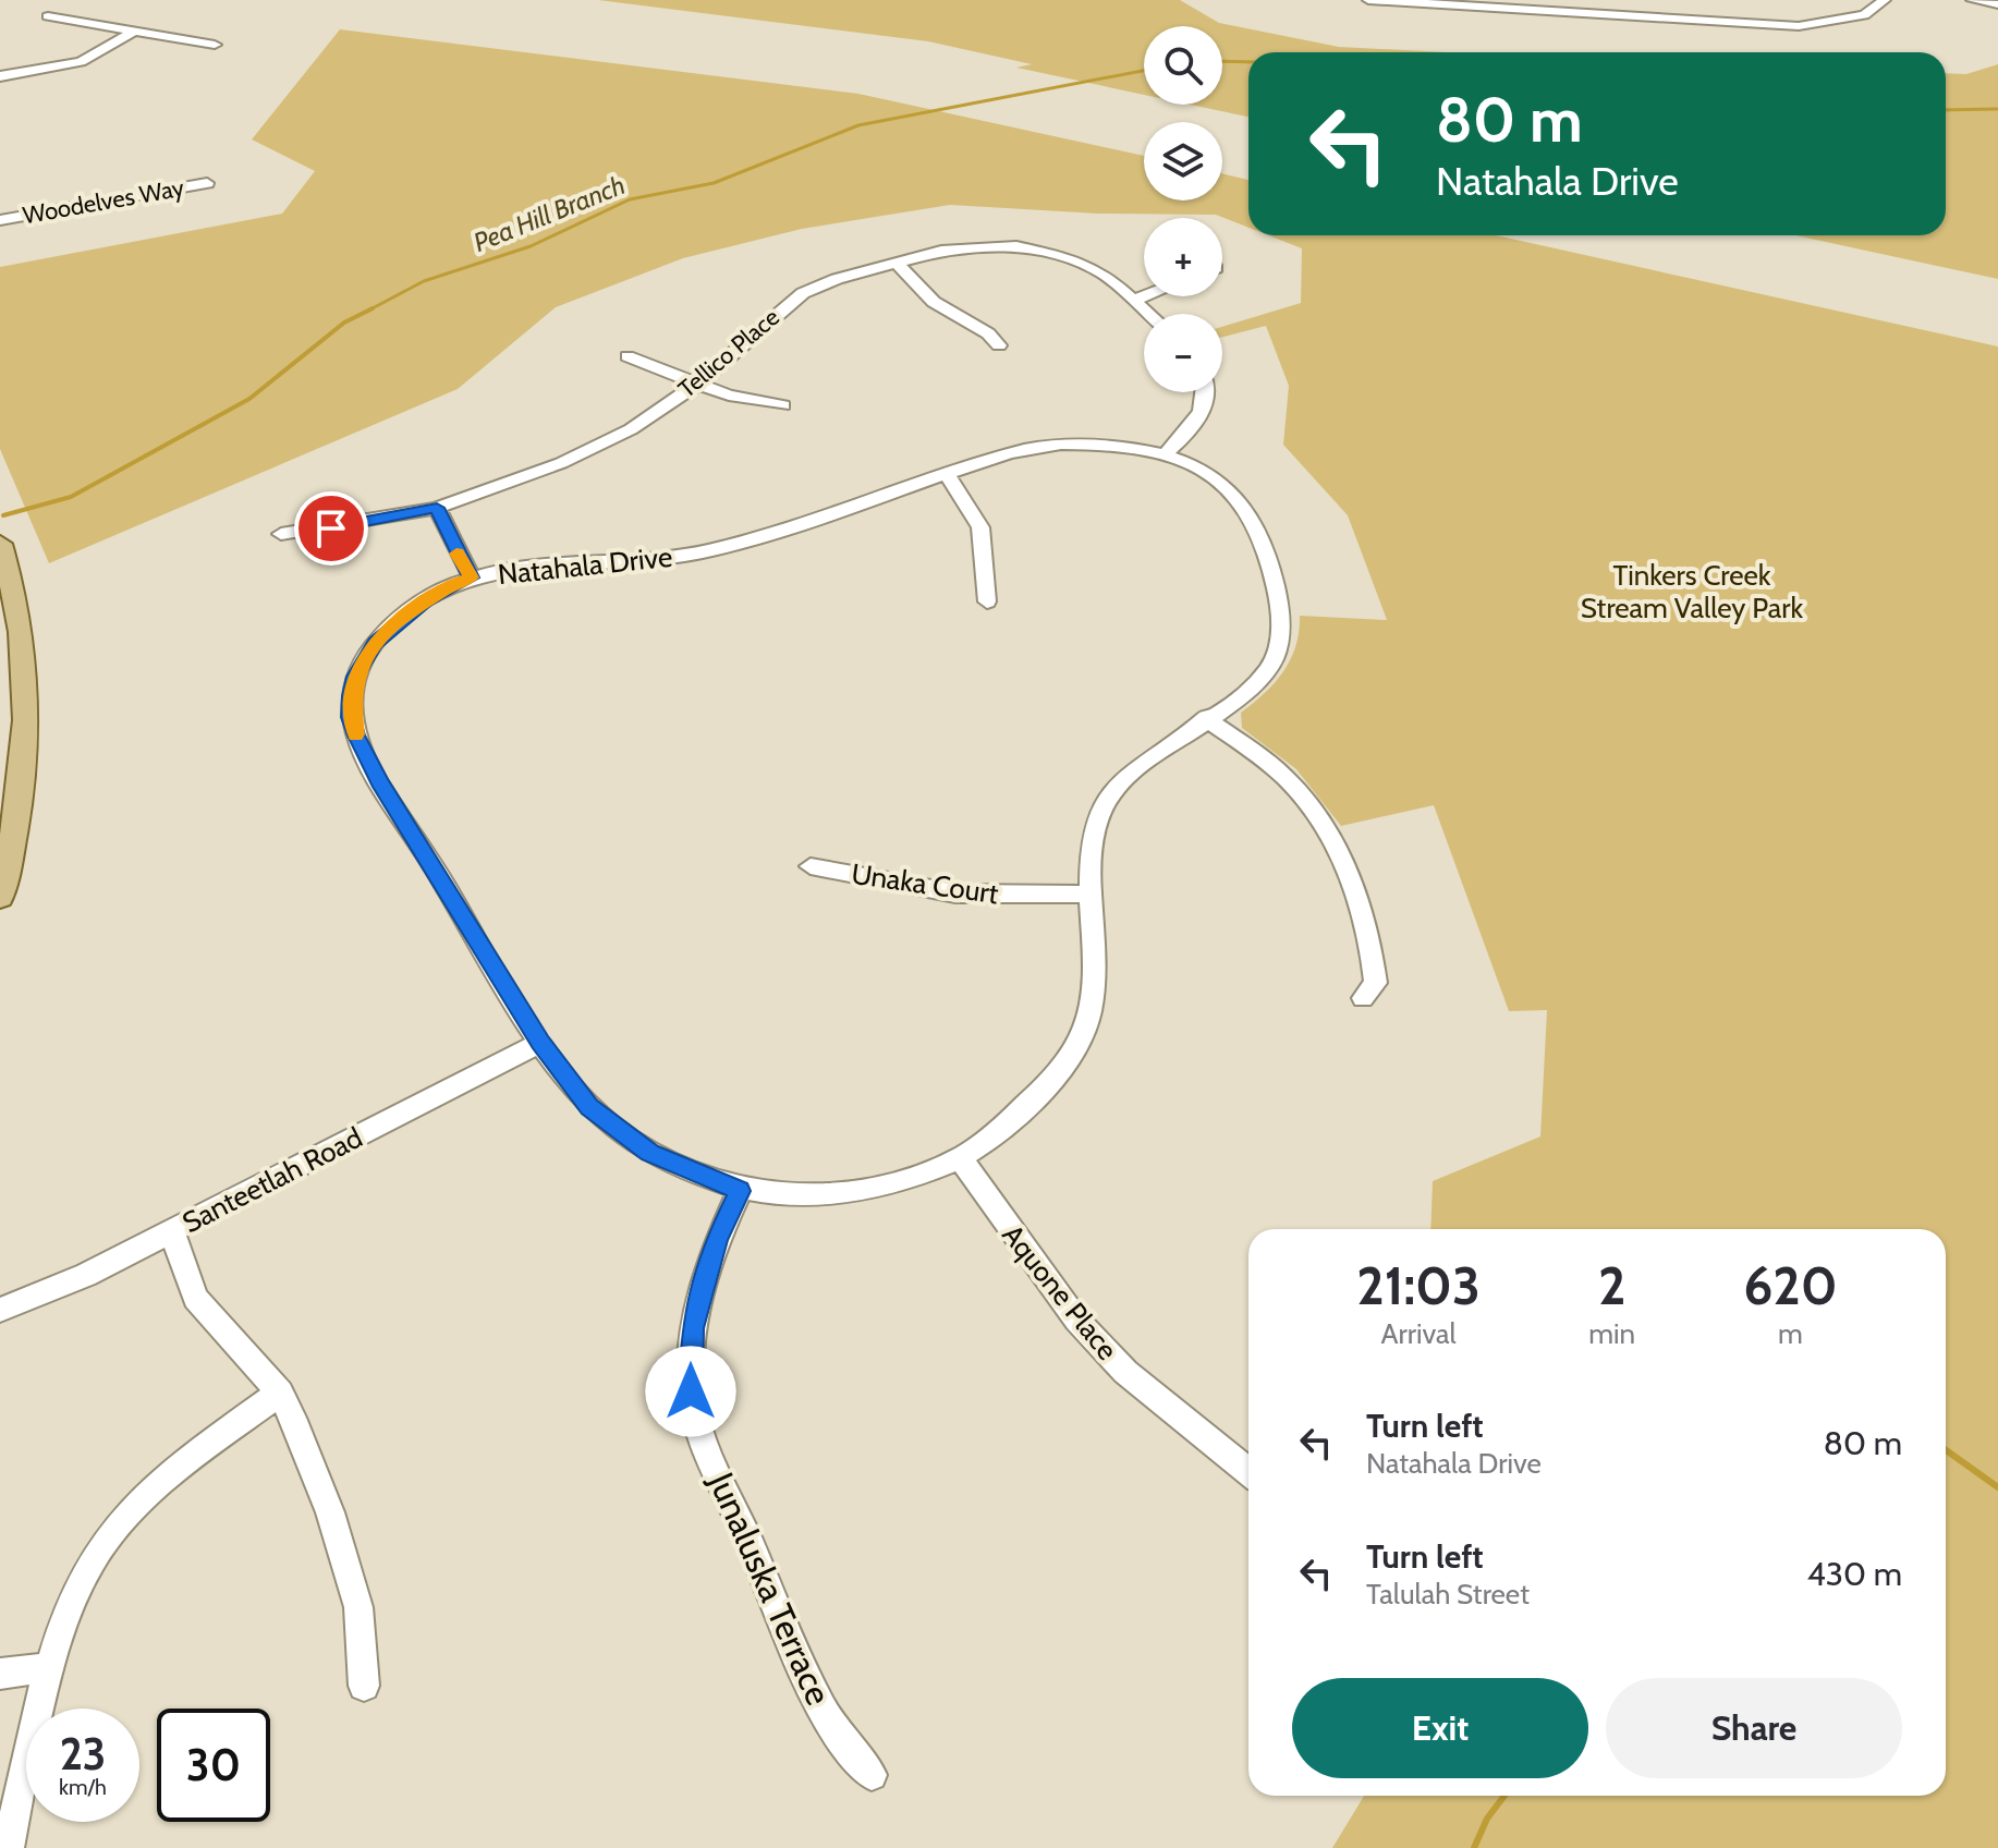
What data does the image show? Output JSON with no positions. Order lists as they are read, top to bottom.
{
  "streets": {
    "street": [
      "Woodelves Way",
      "Tellico Place",
      "Natahala Drive",
      "Unaka Court",
      "Santeetlah Road",
      "Aquone Place",
      "Junaluska Terrace"
    ]
  },
  "crossings": [
    ["Natahala Drive", "Unaka Court"],
    ["Natahala Drive", "Santeetlah Road"],
    ["Natahala Drive", "Aquone Place"],
    ["Natahala Drive", "Junaluska Terrace"]
  ],
  "water": ["Pea Hill Branch"],
  "parks": ["Tinkers Creek Stream Valley Park"],
  "page": {
    "map_buttons": ["+", "−"],
    "turn": ["80 m", "Natahala Drive"],
    "eta": [
      "21:03",
      "Arrival",
      "2",
      "min",
      "620",
      "m"
    ],
    "list": [
      {
        "name": "Turn left",
        "note": "Natahala Drive",
        "value": "80 m"
      },
      {
        "name": "Turn left",
        "note": "Talulah Street",
        "value": "430 m"
      }
    ],
    "buttons": ["Exit", "Share"],
    "speed": "23 km/h",
    "limit": "30"
  }
}
